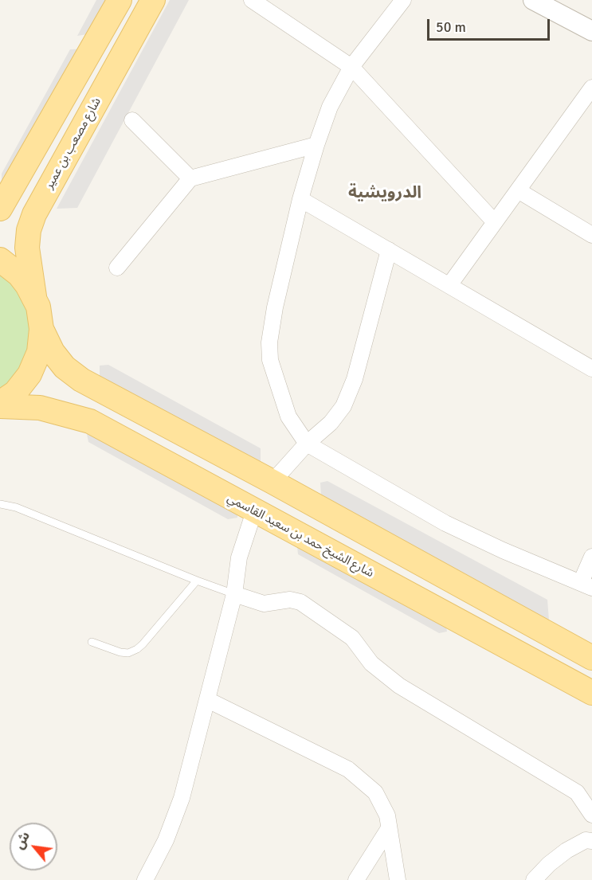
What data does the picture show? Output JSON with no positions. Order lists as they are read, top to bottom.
{
  "streets": {
    "main road": ["شارع مصعب بن عمير", "شارع الشيخ حمد بن سعيد القاسمي"]
  },
  "districts": ["الدرويشية"],
  "scale_bar": "50 m",
  "north": "top left"
}
